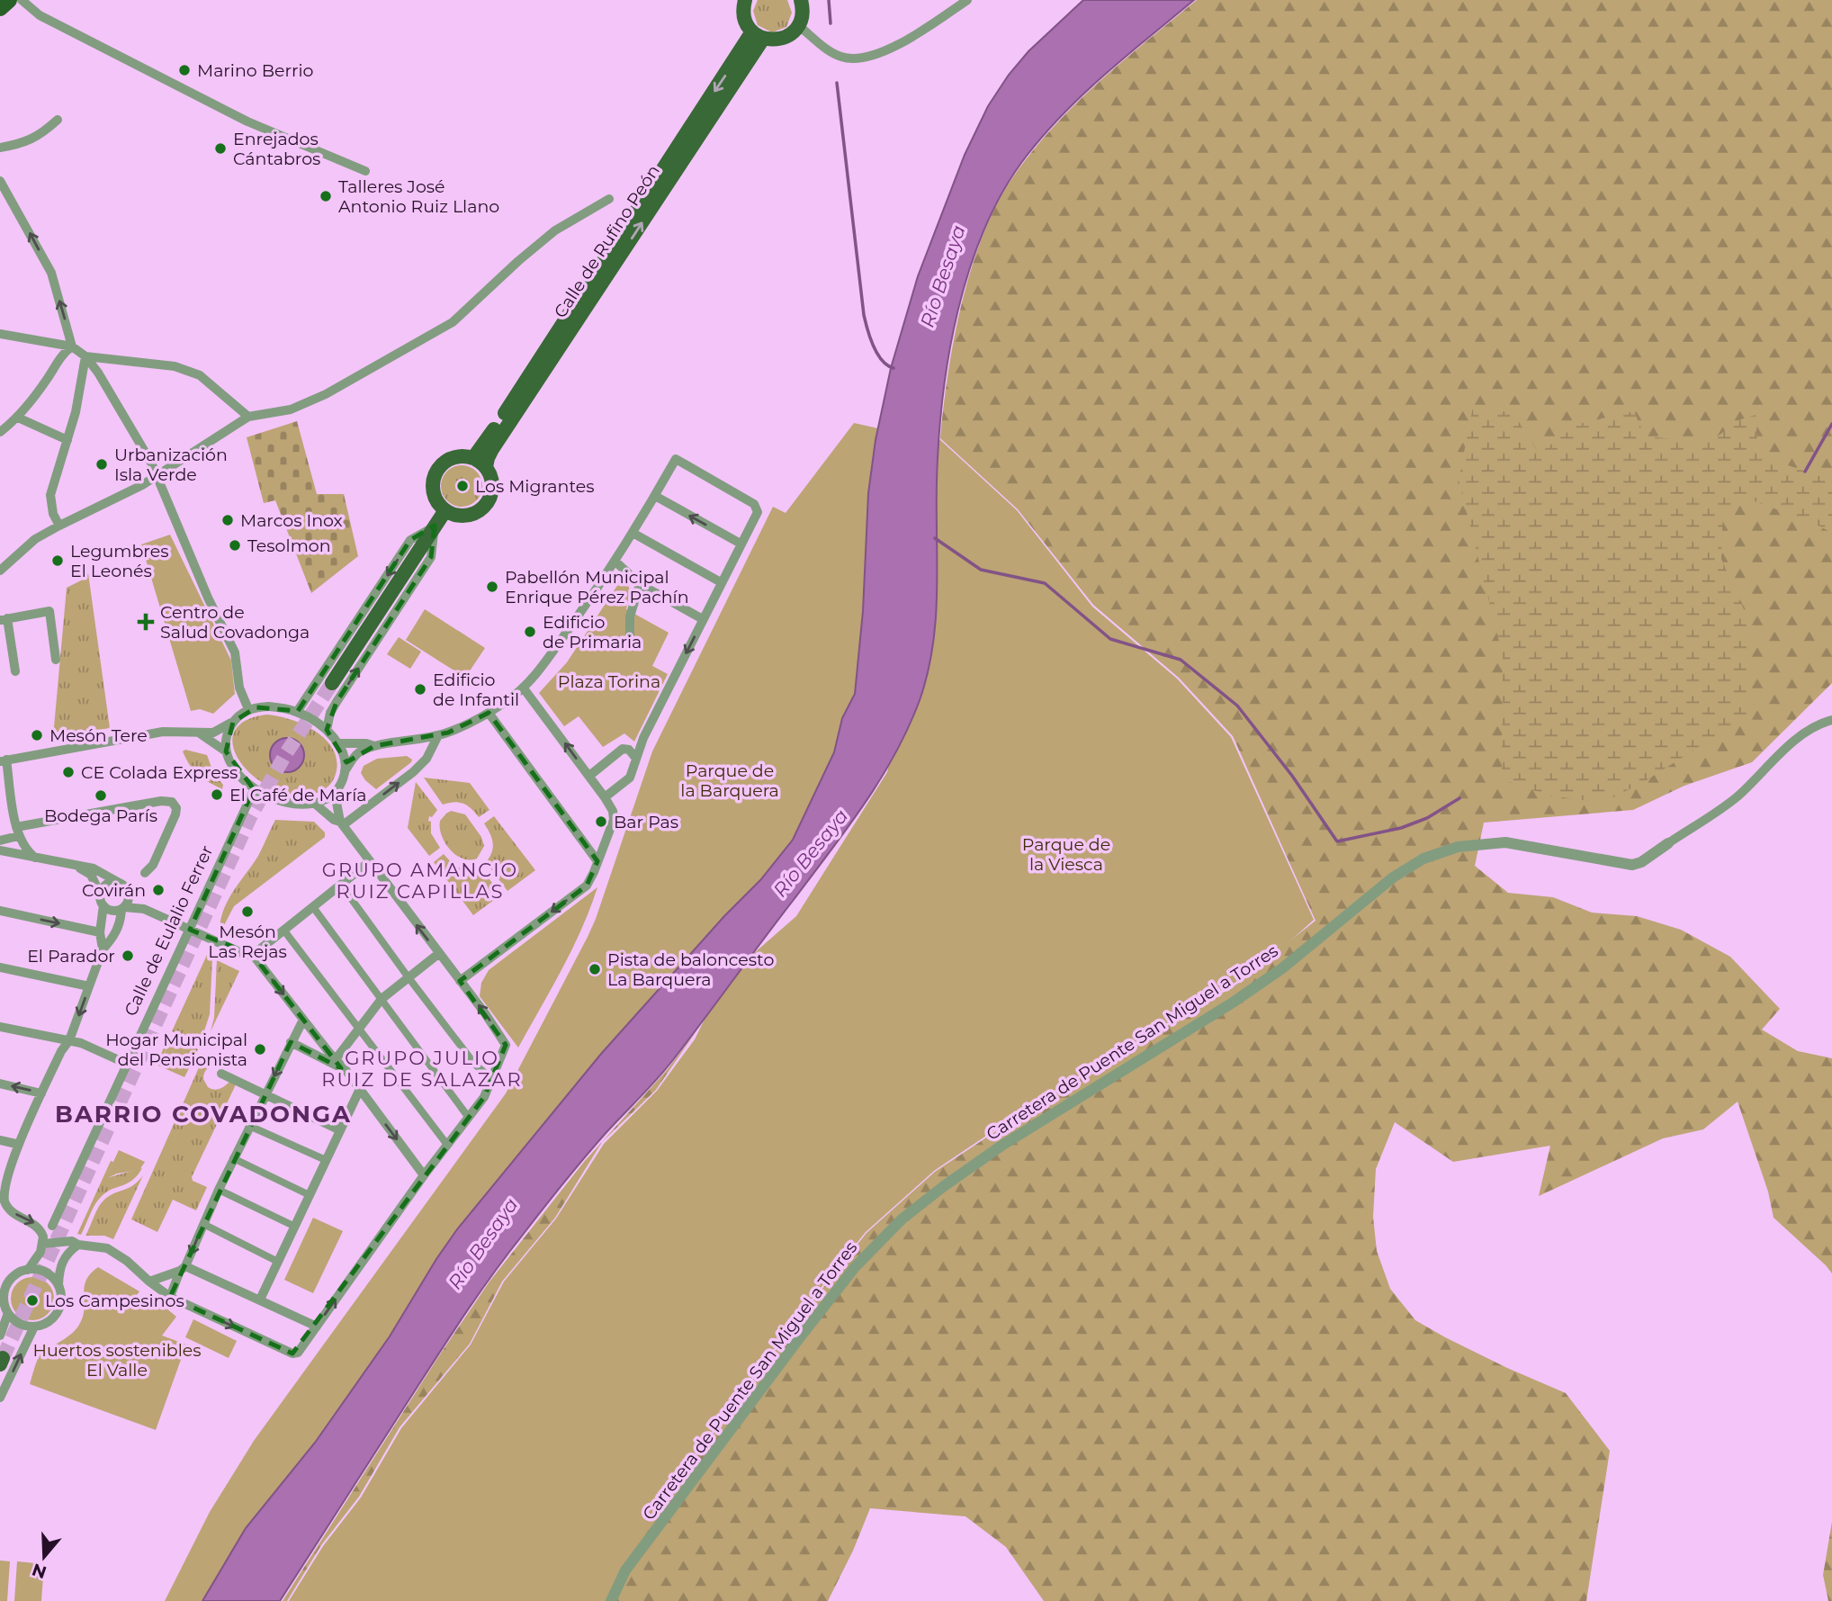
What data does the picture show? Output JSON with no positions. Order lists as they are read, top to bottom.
{
  "streets": {
    "main road": ["Calle de Rufino Peón"],
    "street": ["Calle de Eulalio Ferrer", "Carretera de Puente San Miguel a Torres"]
  },
  "districts": ["GRUPO AMANCIO RUIZ CAPILLAS", "GRUPO JULIO RUIZ DE SALAZAR", "BARRIO COVADONGA"],
  "water": ["Río Besaya"],
  "parks": [
    "Plaza Torina",
    "Parque de la Barquera",
    "Parque de la Viesca",
    "Huertos sostenibles El Valle"
  ],
  "places": {
    "other": [
      "Marino Berrio",
      "Enrejados Cántabros",
      "Talleres José Antonio Ruiz Llano",
      "Urbanización Isla Verde",
      "Los Migrantes",
      "Marcos Inox",
      "Tesolmon",
      "Legumbres El Leonés",
      "Pabellón Municipal Enrique Pérez Pachín",
      "Edificio de Primaria",
      "Edificio de Infantil",
      "Mesón Tere",
      "CE Colada Express",
      "El Café de María",
      "Bodega París",
      "Bar Pas",
      "Covirán",
      "Mesón Las Rejas",
      "El Parador",
      "Pista de baloncesto La Barquera",
      "Hogar Municipal del Pensionista",
      "Los Campesinos"
    ],
    "health": ["Centro de Salud Covadonga"]
  },
  "north": "bottom"
}
